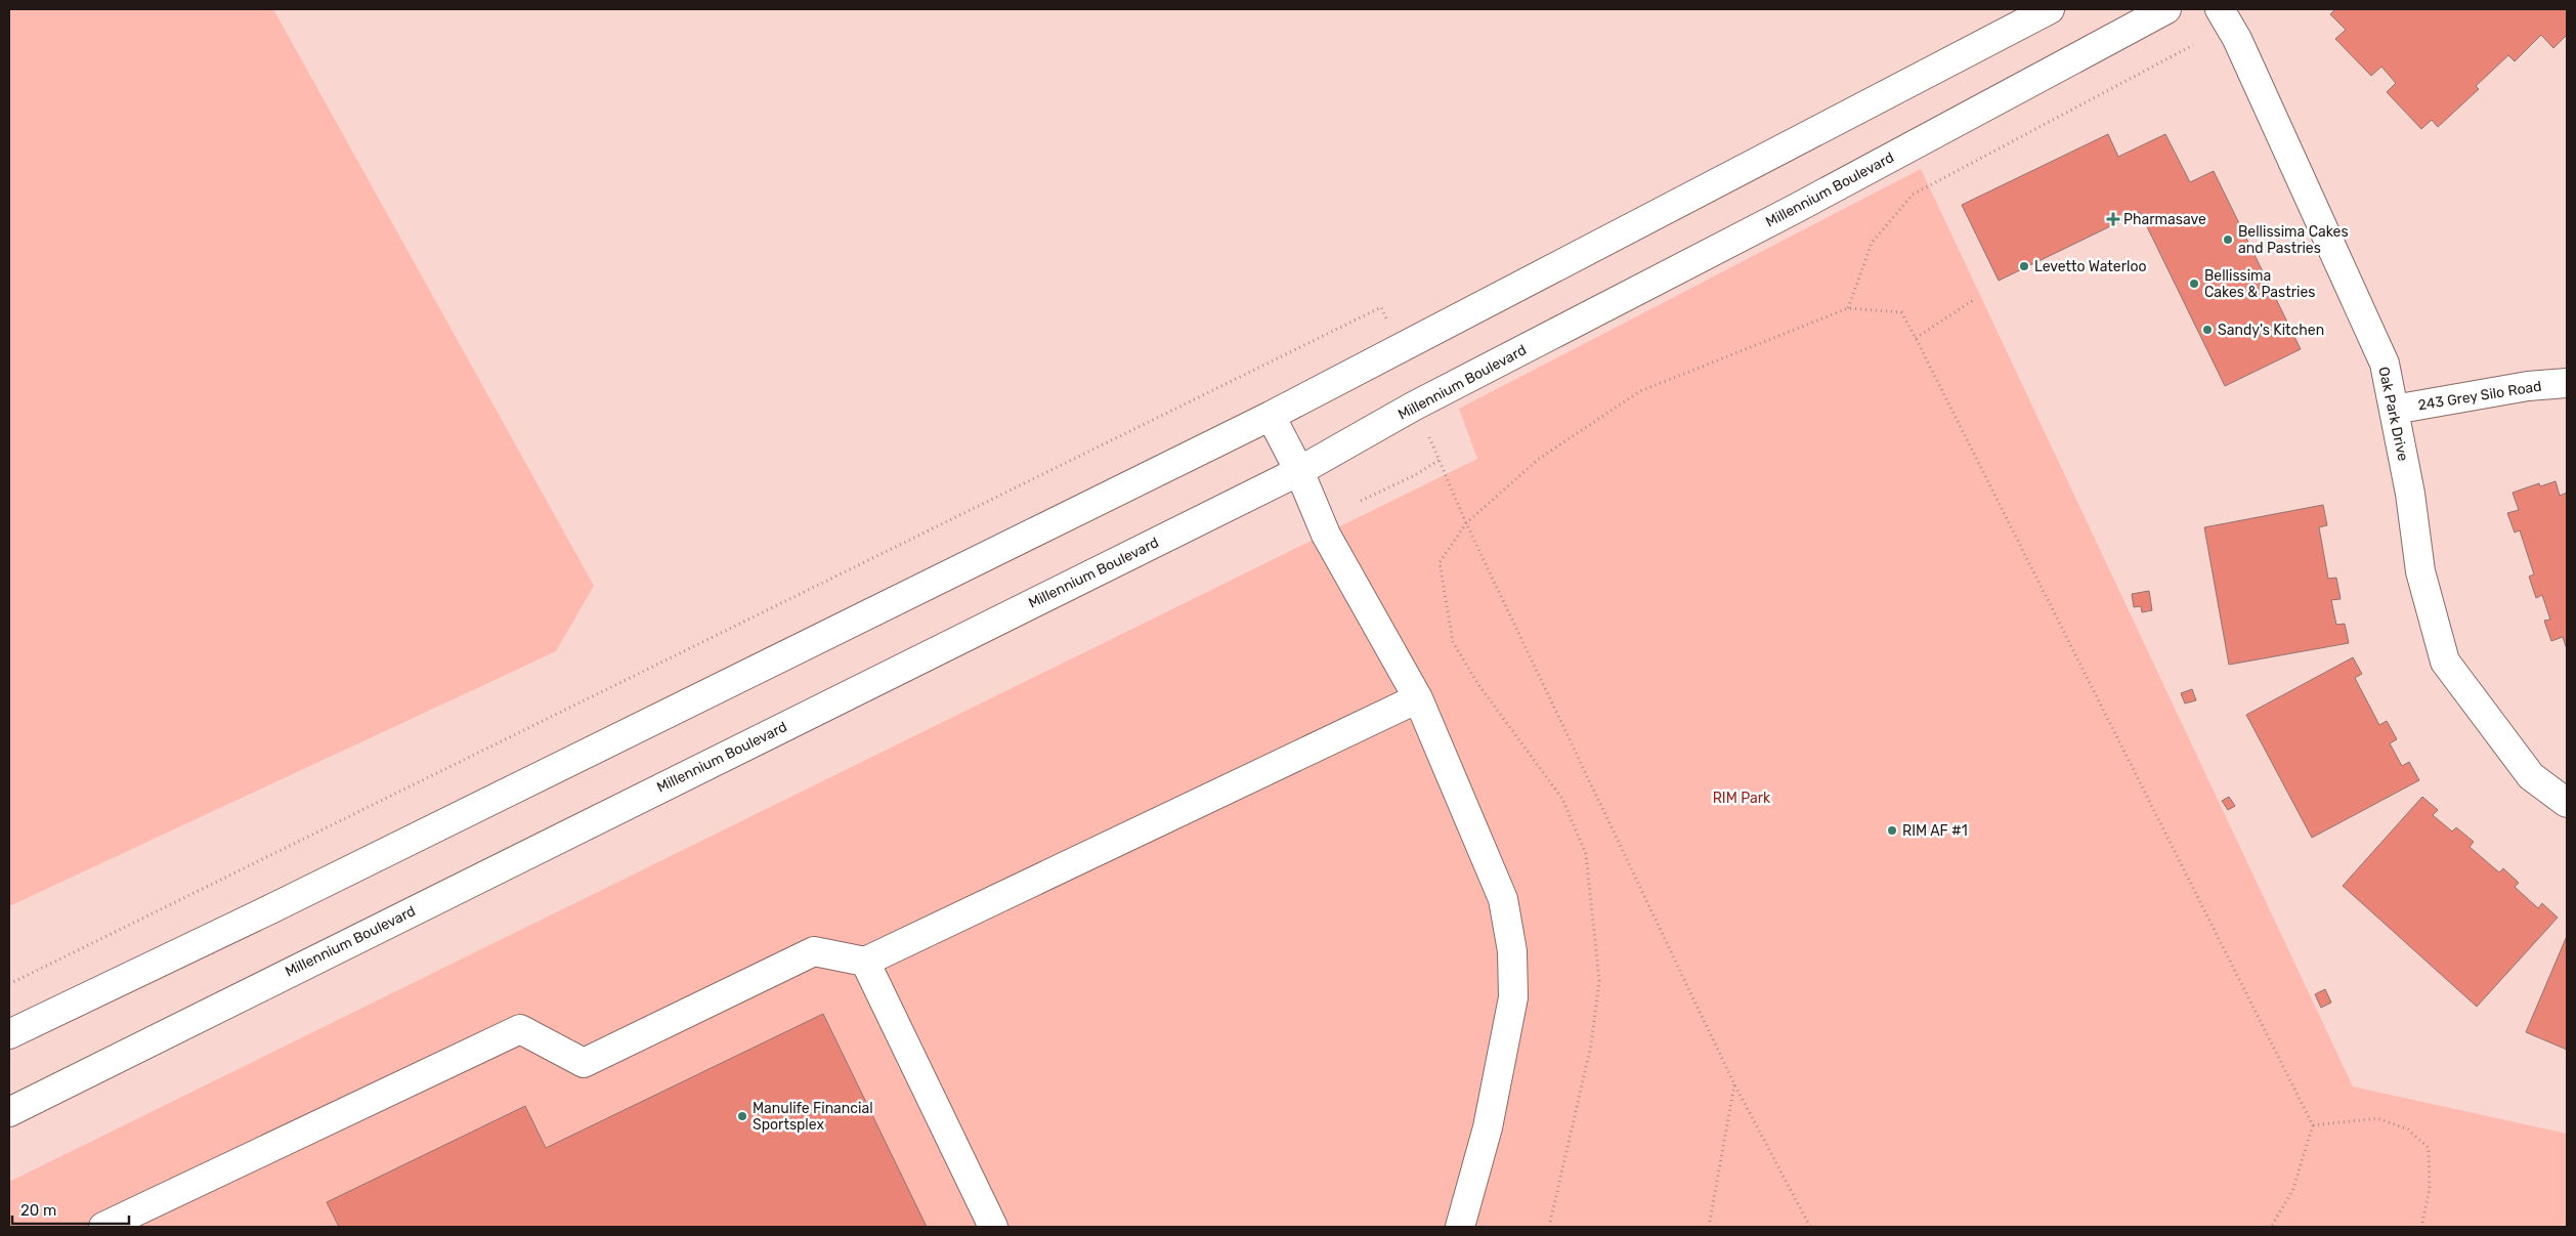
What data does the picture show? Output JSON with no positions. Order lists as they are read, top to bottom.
{
  "streets": {
    "street": ["Millennium Boulevard", "243 Grey Silo Road", "Oak Park Drive"]
  },
  "crossings": [
    ["243 Grey Silo Road", "Oak Park Drive"]
  ],
  "parks": ["RIM Park"],
  "places": {
    "health": ["Pharmasave"],
    "other": [
      "Bellissima Cakes and Pastries",
      "Levetto Waterloo",
      "Bellissima Cakes & Pastries",
      "Sandy's Kitchen",
      "RIM AF #1",
      "Manulife Financial Sportsplex"
    ]
  },
  "scale_bar": "20 m"
}
